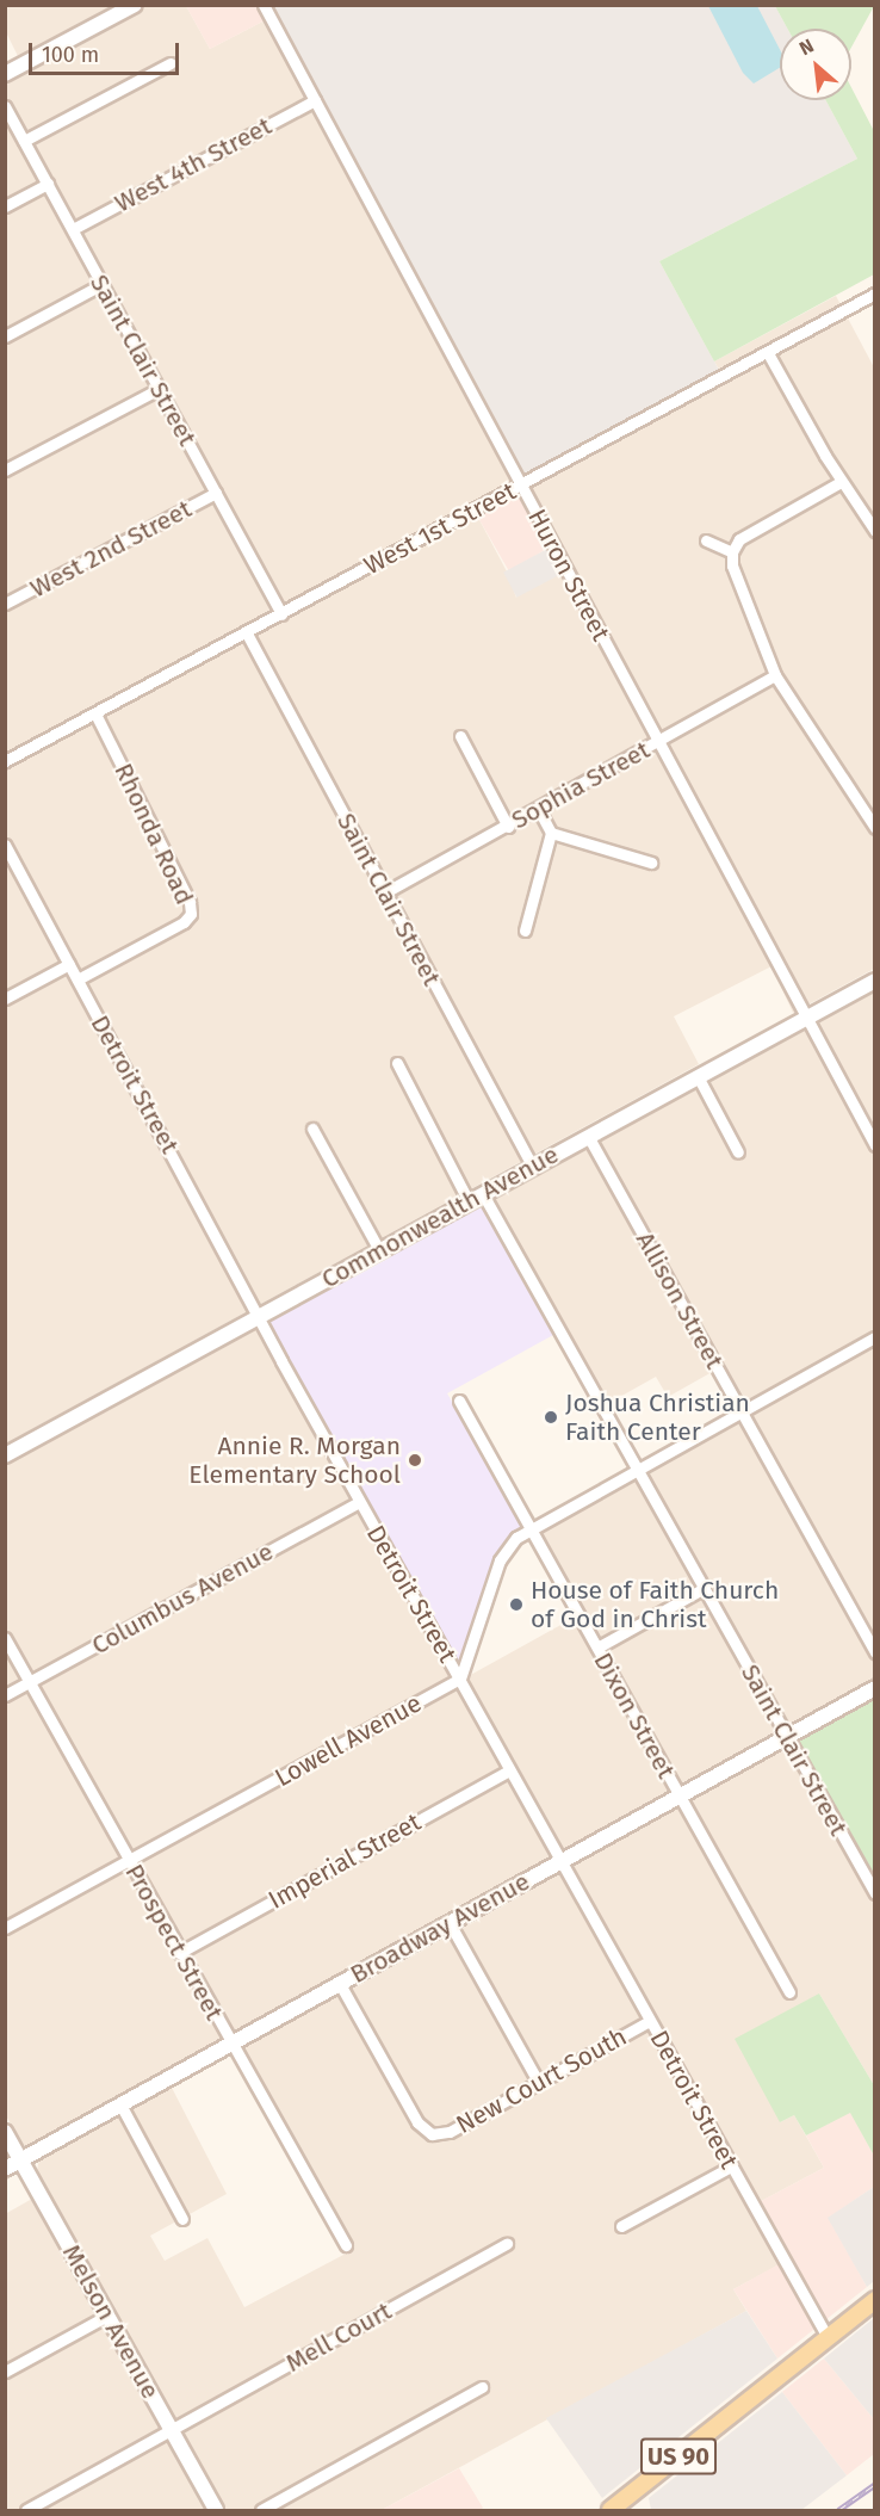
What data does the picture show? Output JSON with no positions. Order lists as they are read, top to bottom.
{
  "streets": {
    "main road": ["US 90"],
    "street": [
      "West 4th Street",
      "Saint Clair Street",
      "West 1st Street",
      "West 2nd Street",
      "Huron Street",
      "Sophia Street",
      "Rhonda Road",
      "Detroit Street",
      "Commonwealth Avenue",
      "Allison Street",
      "Columbus Avenue",
      "Dixon Street",
      "Lowell Avenue",
      "Imperial Street",
      "Broadway Avenue",
      "Prospect Street",
      "New Court South",
      "Melson Avenue",
      "Mell Court"
    ]
  },
  "crossings": [
    ["West 4th Street", "Saint Clair Street"],
    ["West 4th Street", "Huron Street"],
    ["Saint Clair Street", "West 1st Street"],
    ["Saint Clair Street", "West 2nd Street"],
    ["Saint Clair Street", "Sophia Street"],
    ["Saint Clair Street", "Commonwealth Avenue"],
    ["Saint Clair Street", "Broadway Avenue"],
    ["West 1st Street", "Huron Street"],
    ["West 1st Street", "Rhonda Road"],
    ["Huron Street", "Sophia Street"],
    ["Huron Street", "Commonwealth Avenue"],
    ["Rhonda Road", "Detroit Street"],
    ["Detroit Street", "Commonwealth Avenue"],
    ["Detroit Street", "Columbus Avenue"],
    ["Detroit Street", "Lowell Avenue"],
    ["Detroit Street", "Imperial Street"],
    ["Detroit Street", "Broadway Avenue"],
    ["Detroit Street", "New Court South"],
    ["Detroit Street", "US 90"],
    ["Commonwealth Avenue", "Allison Street"],
    ["Columbus Avenue", "Prospect Street"],
    ["Dixon Street", "Broadway Avenue"],
    ["Lowell Avenue", "Prospect Street"],
    ["Imperial Street", "Prospect Street"],
    ["Broadway Avenue", "Prospect Street"],
    ["Broadway Avenue", "New Court South"],
    ["Broadway Avenue", "Melson Avenue"],
    ["Melson Avenue", "Mell Court"]
  ],
  "places": ["Joshua Christian Faith Center", "Annie R. Morgan Elementary School", "House of Faith Church of God in Christ"],
  "scale_bar": "100 m",
  "north": "top left"
}
